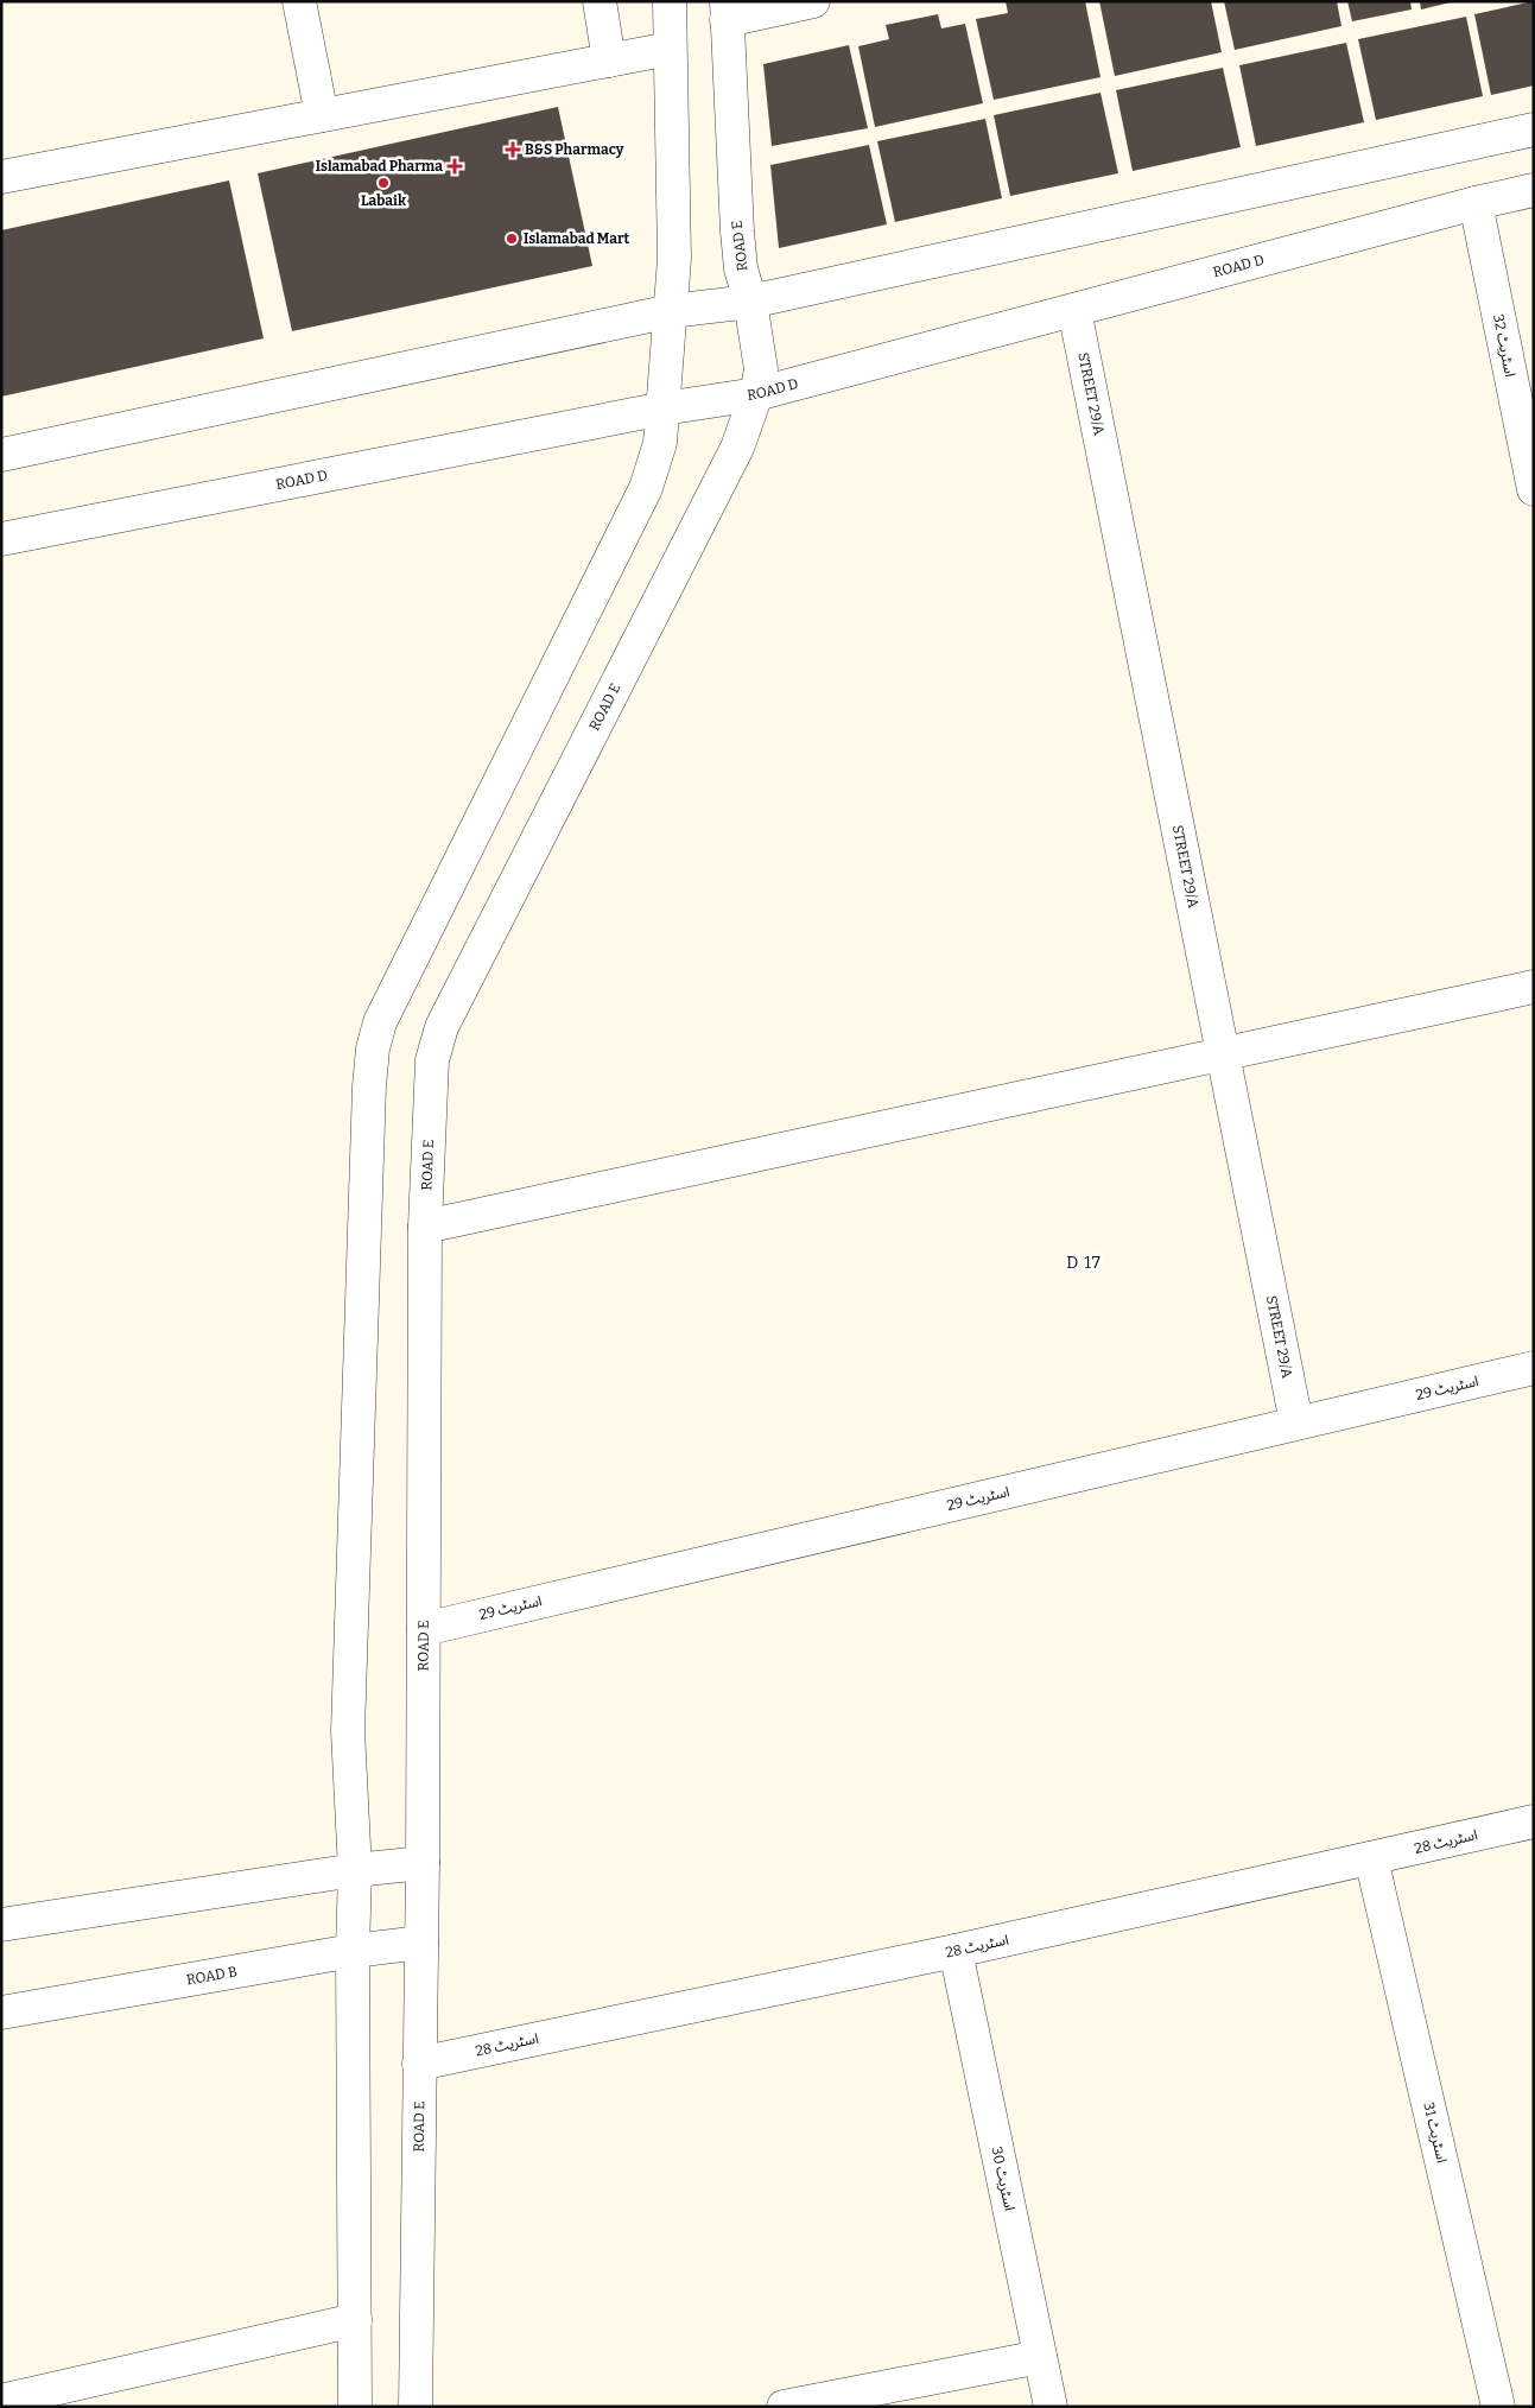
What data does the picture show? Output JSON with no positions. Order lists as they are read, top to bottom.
{
  "streets": {
    "street": [
      "ROAD E",
      "ROAD D",
      "اسٹریٹ 32",
      "STREET 29/A",
      "اسٹریٹ 29",
      "اسٹریٹ 28",
      "ROAD B",
      "اسٹریٹ 31",
      "اسٹریٹ 30"
    ]
  },
  "crossings": [
    ["ROAD E", "ROAD D"],
    ["ROAD E", "اسٹریٹ 29"],
    ["ROAD E", "اسٹریٹ 28"],
    ["ROAD E", "ROAD B"],
    ["ROAD D", "اسٹریٹ 32"],
    ["ROAD D", "STREET 29/A"],
    ["STREET 29/A", "اسٹریٹ 29"],
    ["اسٹریٹ 28", "اسٹریٹ 31"],
    ["اسٹریٹ 28", "اسٹریٹ 30"]
  ],
  "districts": ["D 17"],
  "places": {
    "health": ["B&S Pharmacy", "Islamabad Pharma"],
    "other": ["Labaik", "Islamabad Mart"]
  }
}
